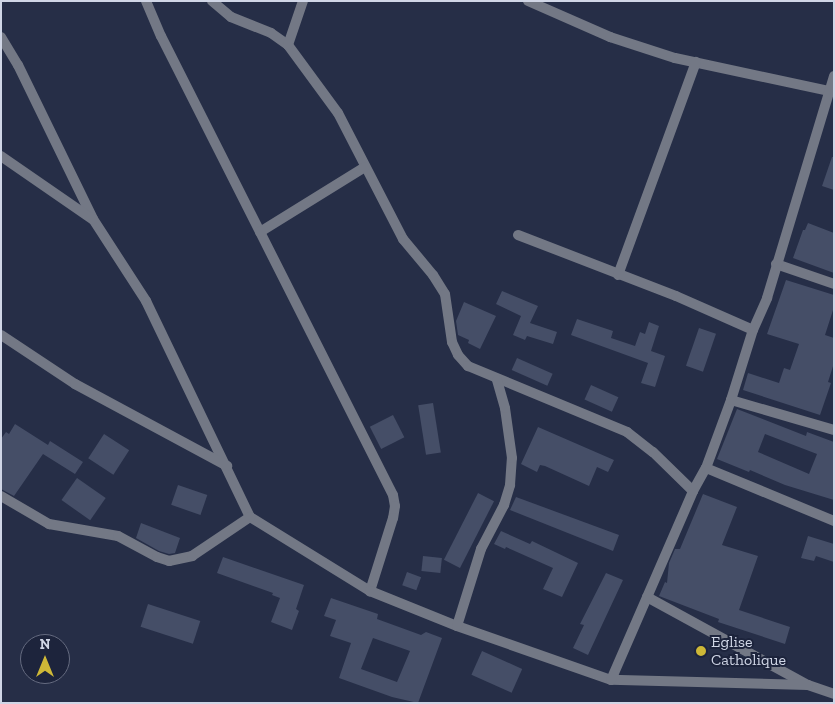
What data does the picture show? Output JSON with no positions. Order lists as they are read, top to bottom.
{
  "places": ["Eglise Catholique"],
  "north": "top"
}
